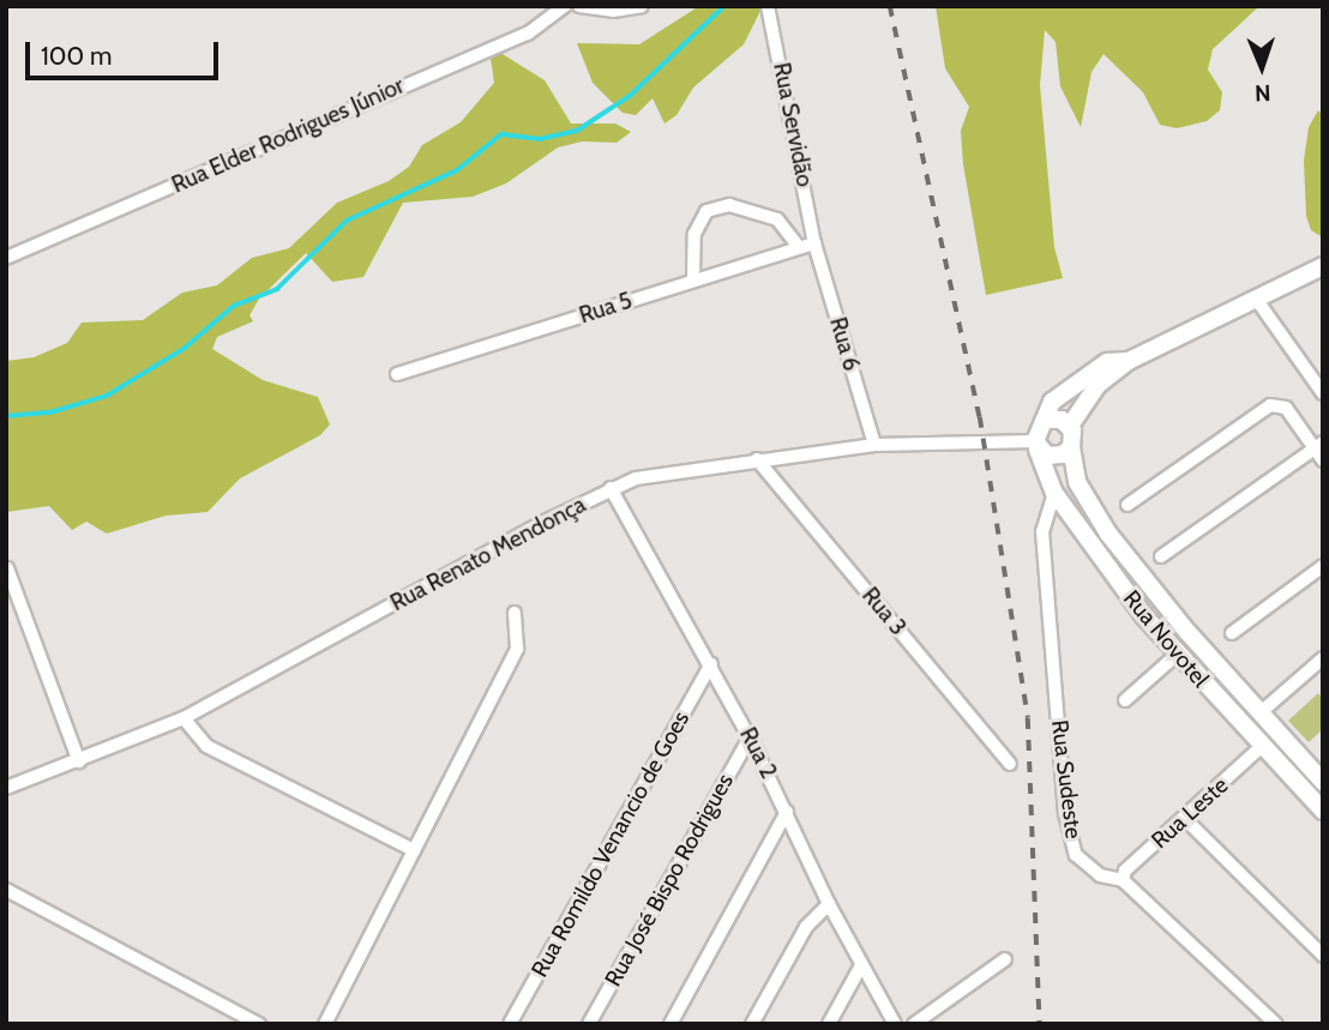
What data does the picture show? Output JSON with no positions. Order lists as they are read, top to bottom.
{
  "streets": {
    "street": [
      "Rua Servidão",
      "Rua Elder Rodrigues Júnior",
      "Rua 5",
      "Rua 6",
      "Rua Renato Mendonça",
      "Rua 3",
      "Rua Novotel",
      "Rua 2",
      "Rua Sudeste",
      "Rua Leste",
      "Rua Romildo Venancio de Goes",
      "Rua José Bispo Rodrigues"
    ]
  },
  "crossings": [
    ["Rua Servidão", "Rua 5"],
    ["Rua Servidão", "Rua 6"],
    ["Rua 5", "Rua 6"],
    ["Rua 6", "Rua Renato Mendonça"],
    ["Rua Renato Mendonça", "Rua 3"],
    ["Rua Renato Mendonça", "Rua Novotel"],
    ["Rua Renato Mendonça", "Rua 2"],
    ["Rua Novotel", "Rua Sudeste"],
    ["Rua Novotel", "Rua Leste"],
    ["Rua 2", "Rua Romildo Venancio de Goes"],
    ["Rua 2", "Rua José Bispo Rodrigues"],
    ["Rua Sudeste", "Rua Leste"]
  ],
  "scale_bar": "100 m",
  "north": "bottom"
}
